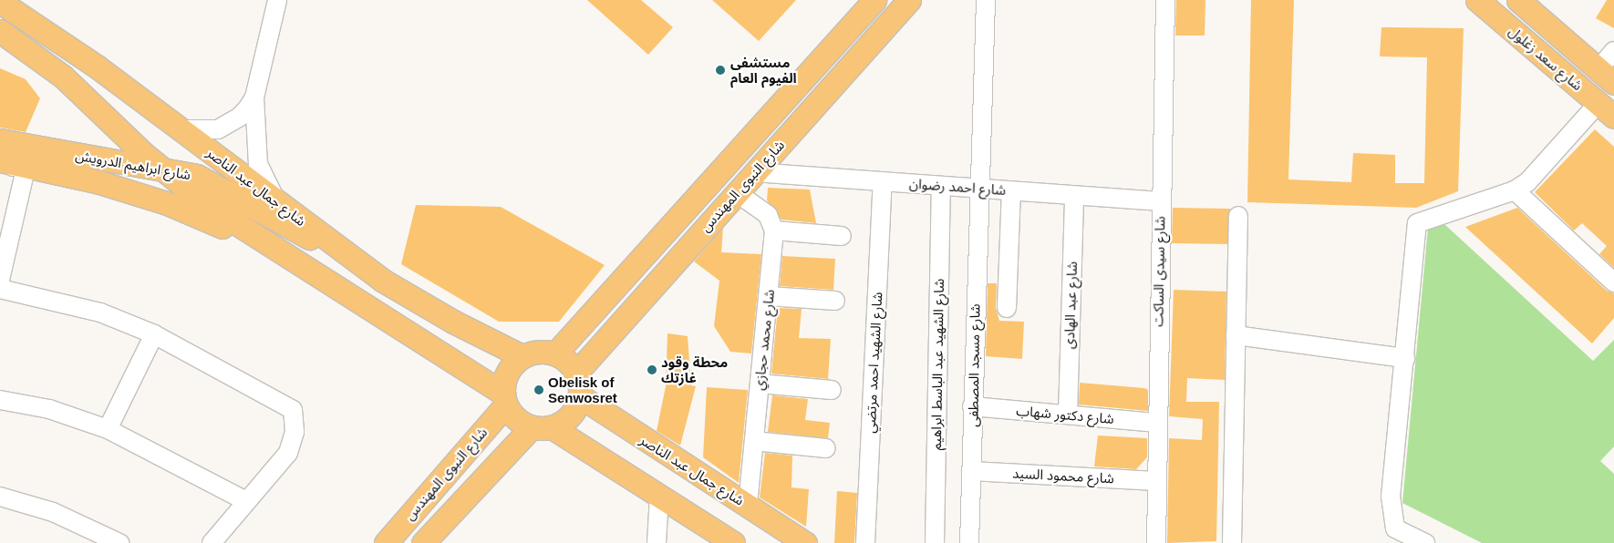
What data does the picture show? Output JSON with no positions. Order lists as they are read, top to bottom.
{
  "streets": {
    "main road": [
      "شارع سعد زغلول",
      "شارع ابراهيم الدرويش",
      "شارع النبوى المهندس",
      "شارع جمال عبد الناصر"
    ],
    "street": [
      "شارع احمد رضوان",
      "شارع سيدى الساكت",
      "شارع عبد الهادى",
      "شارع محمد حجازي",
      "شارع الشهيد احمد مرتضي",
      "شارع الشهيد عبد الباسط ابراهيم",
      "شارع مسجد المصطفى",
      "شارع دكتور شهاب",
      "شارع محمود السيد"
    ]
  },
  "crossings": [
    ["شارع ابراهيم الدرويش", "شارع جمال عبد الناصر"],
    ["شارع النبوى المهندس", "شارع جمال عبد الناصر"],
    ["شارع النبوى المهندس", "شارع احمد رضوان"],
    ["شارع جمال عبد الناصر", "شارع محمد حجازي"],
    ["شارع احمد رضوان", "شارع سيدى الساكت"],
    ["شارع احمد رضوان", "شارع عبد الهادى"],
    ["شارع احمد رضوان", "شارع الشهيد احمد مرتضي"],
    ["شارع احمد رضوان", "شارع الشهيد عبد الباسط ابراهيم"],
    ["شارع احمد رضوان", "شارع مسجد المصطفى"],
    ["شارع سيدى الساكت", "شارع دكتور شهاب"],
    ["شارع سيدى الساكت", "شارع محمود السيد"],
    ["شارع عبد الهادى", "شارع دكتور شهاب"],
    ["شارع مسجد المصطفى", "شارع دكتور شهاب"],
    ["شارع مسجد المصطفى", "شارع محمود السيد"]
  ],
  "places": ["مستشفى الفيوم العام", "محطة وقود غازتك", "Obelisk of Senwosret"]
}
